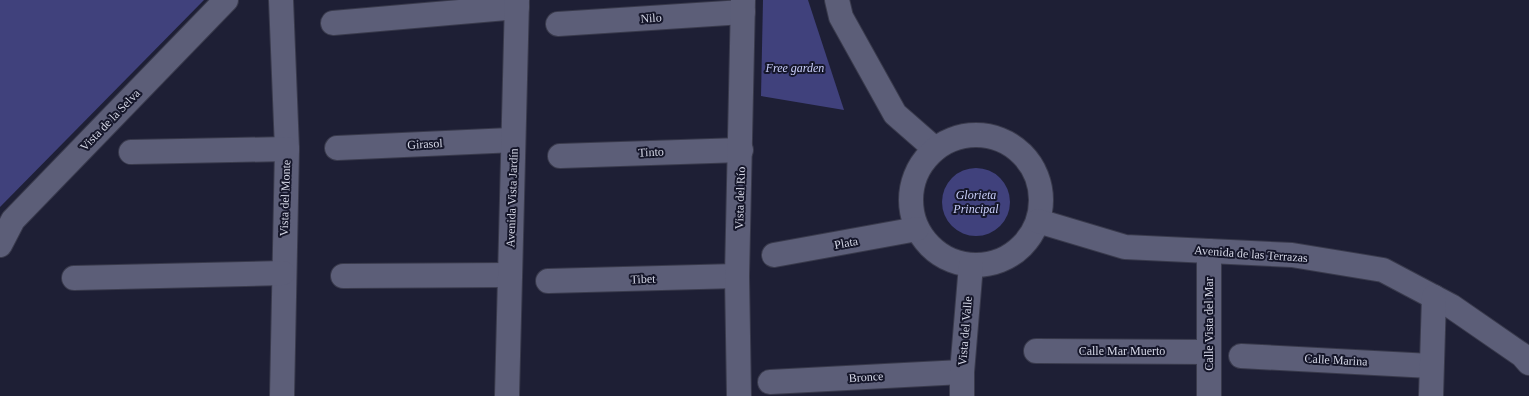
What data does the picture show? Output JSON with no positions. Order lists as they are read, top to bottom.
{
  "streets": {
    "street": [
      "Nilo",
      "Vista de la Selva",
      "Girasol",
      "Tinto",
      "Vista del Monte",
      "Avenida Vista Jardín",
      "Vista del Río",
      "Plata",
      "Avenida de las Terrazas",
      "Tibet",
      "Calle Vista del Mar",
      "Vista del Valle",
      "Calle Mar Muerto",
      "Calle Marina",
      "Bronce"
    ]
  },
  "crossings": [
    ["Nilo", "Vista del Río"],
    ["Girasol", "Avenida Vista Jardín"],
    ["Tinto", "Vista del Río"],
    ["Vista del Río", "Tibet"],
    ["Plata", "Avenida de las Terrazas"],
    ["Plata", "Vista del Valle"],
    ["Avenida de las Terrazas", "Calle Vista del Mar"],
    ["Avenida de las Terrazas", "Vista del Valle"],
    ["Calle Vista del Mar", "Calle Mar Muerto"],
    ["Vista del Valle", "Bronce"]
  ],
  "parks": ["Free garden", "Glorieta Principal"]
}
